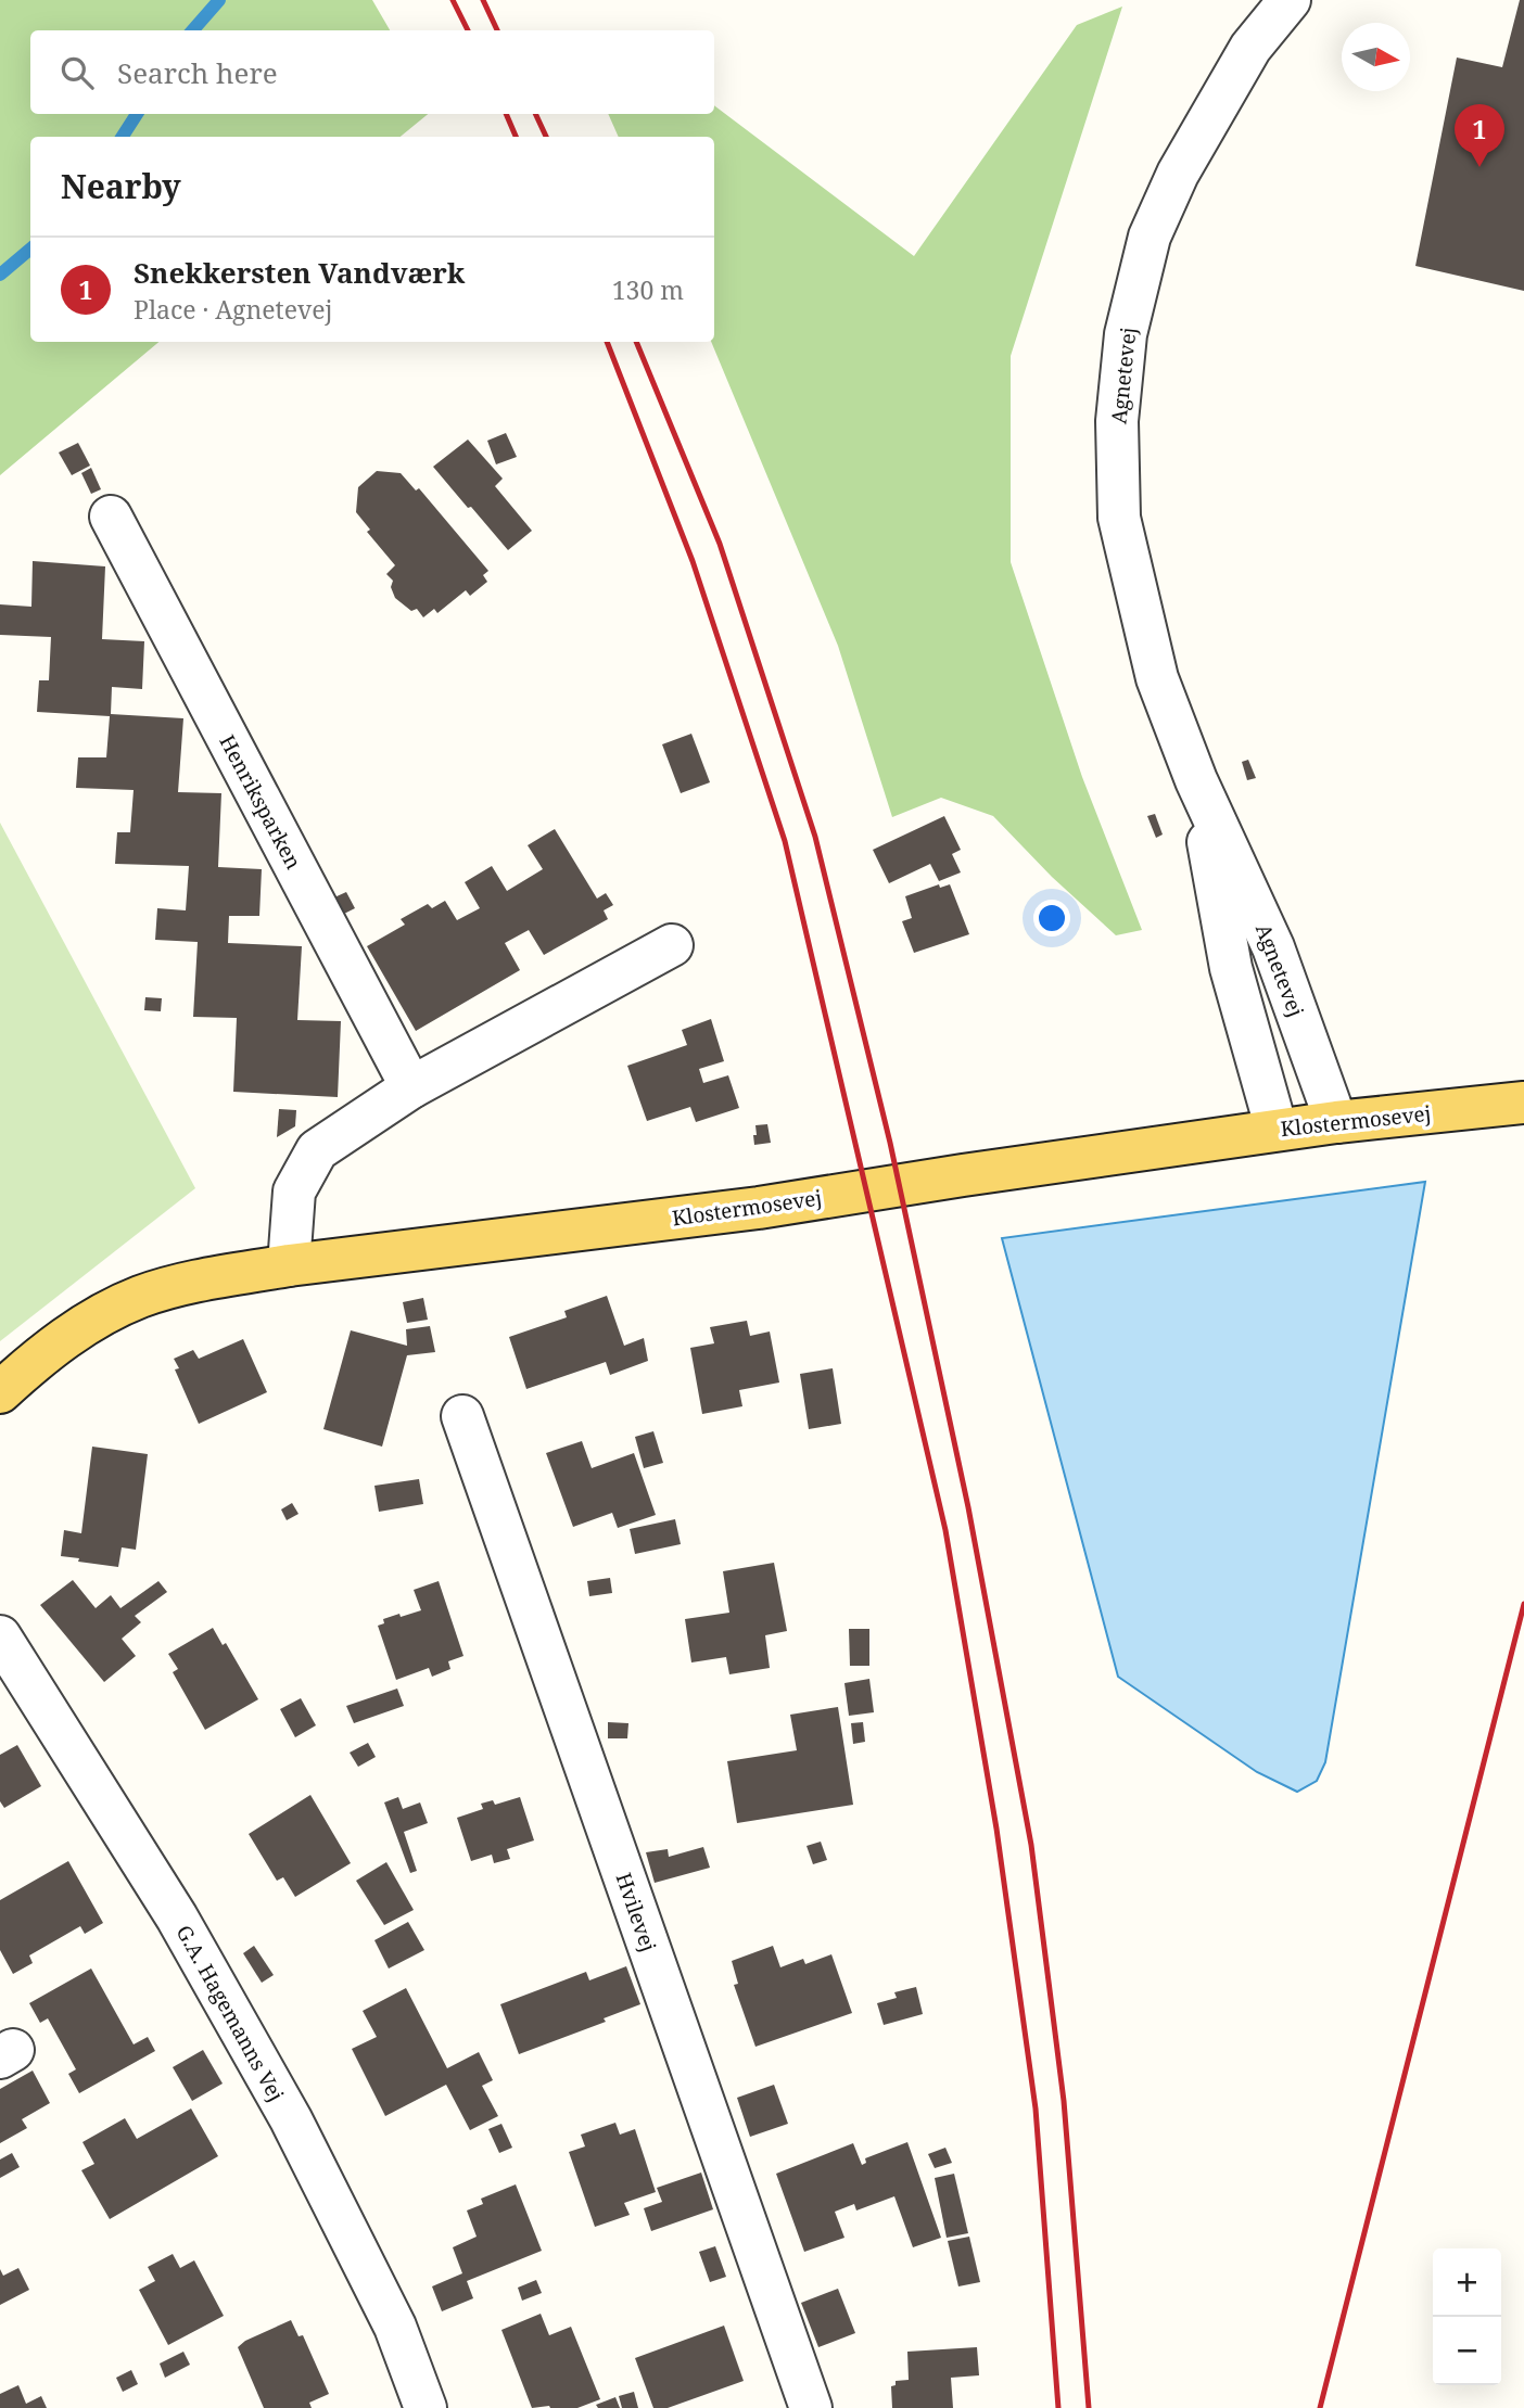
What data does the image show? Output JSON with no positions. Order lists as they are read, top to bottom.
{
  "streets": {
    "main road": ["Klostermosevej"],
    "street": [
      "Agnetevej",
      "Henriksparken",
      "Hvilevej",
      "G.A. Hagemanns Vej"
    ]
  },
  "crossings": [
    ["Agnetevej", "Klostermosevej"]
  ],
  "north": "right",
  "page": {
    "search": "Search here",
    "pins": "1",
    "heading": "Nearby",
    "list": [
      {
        "mark": "1",
        "name": "Snekkersten Vandværk",
        "note": "Place · Agnetevej",
        "value": "130 m"
      }
    ],
    "map_buttons": ["+", "−"]
  }
}
